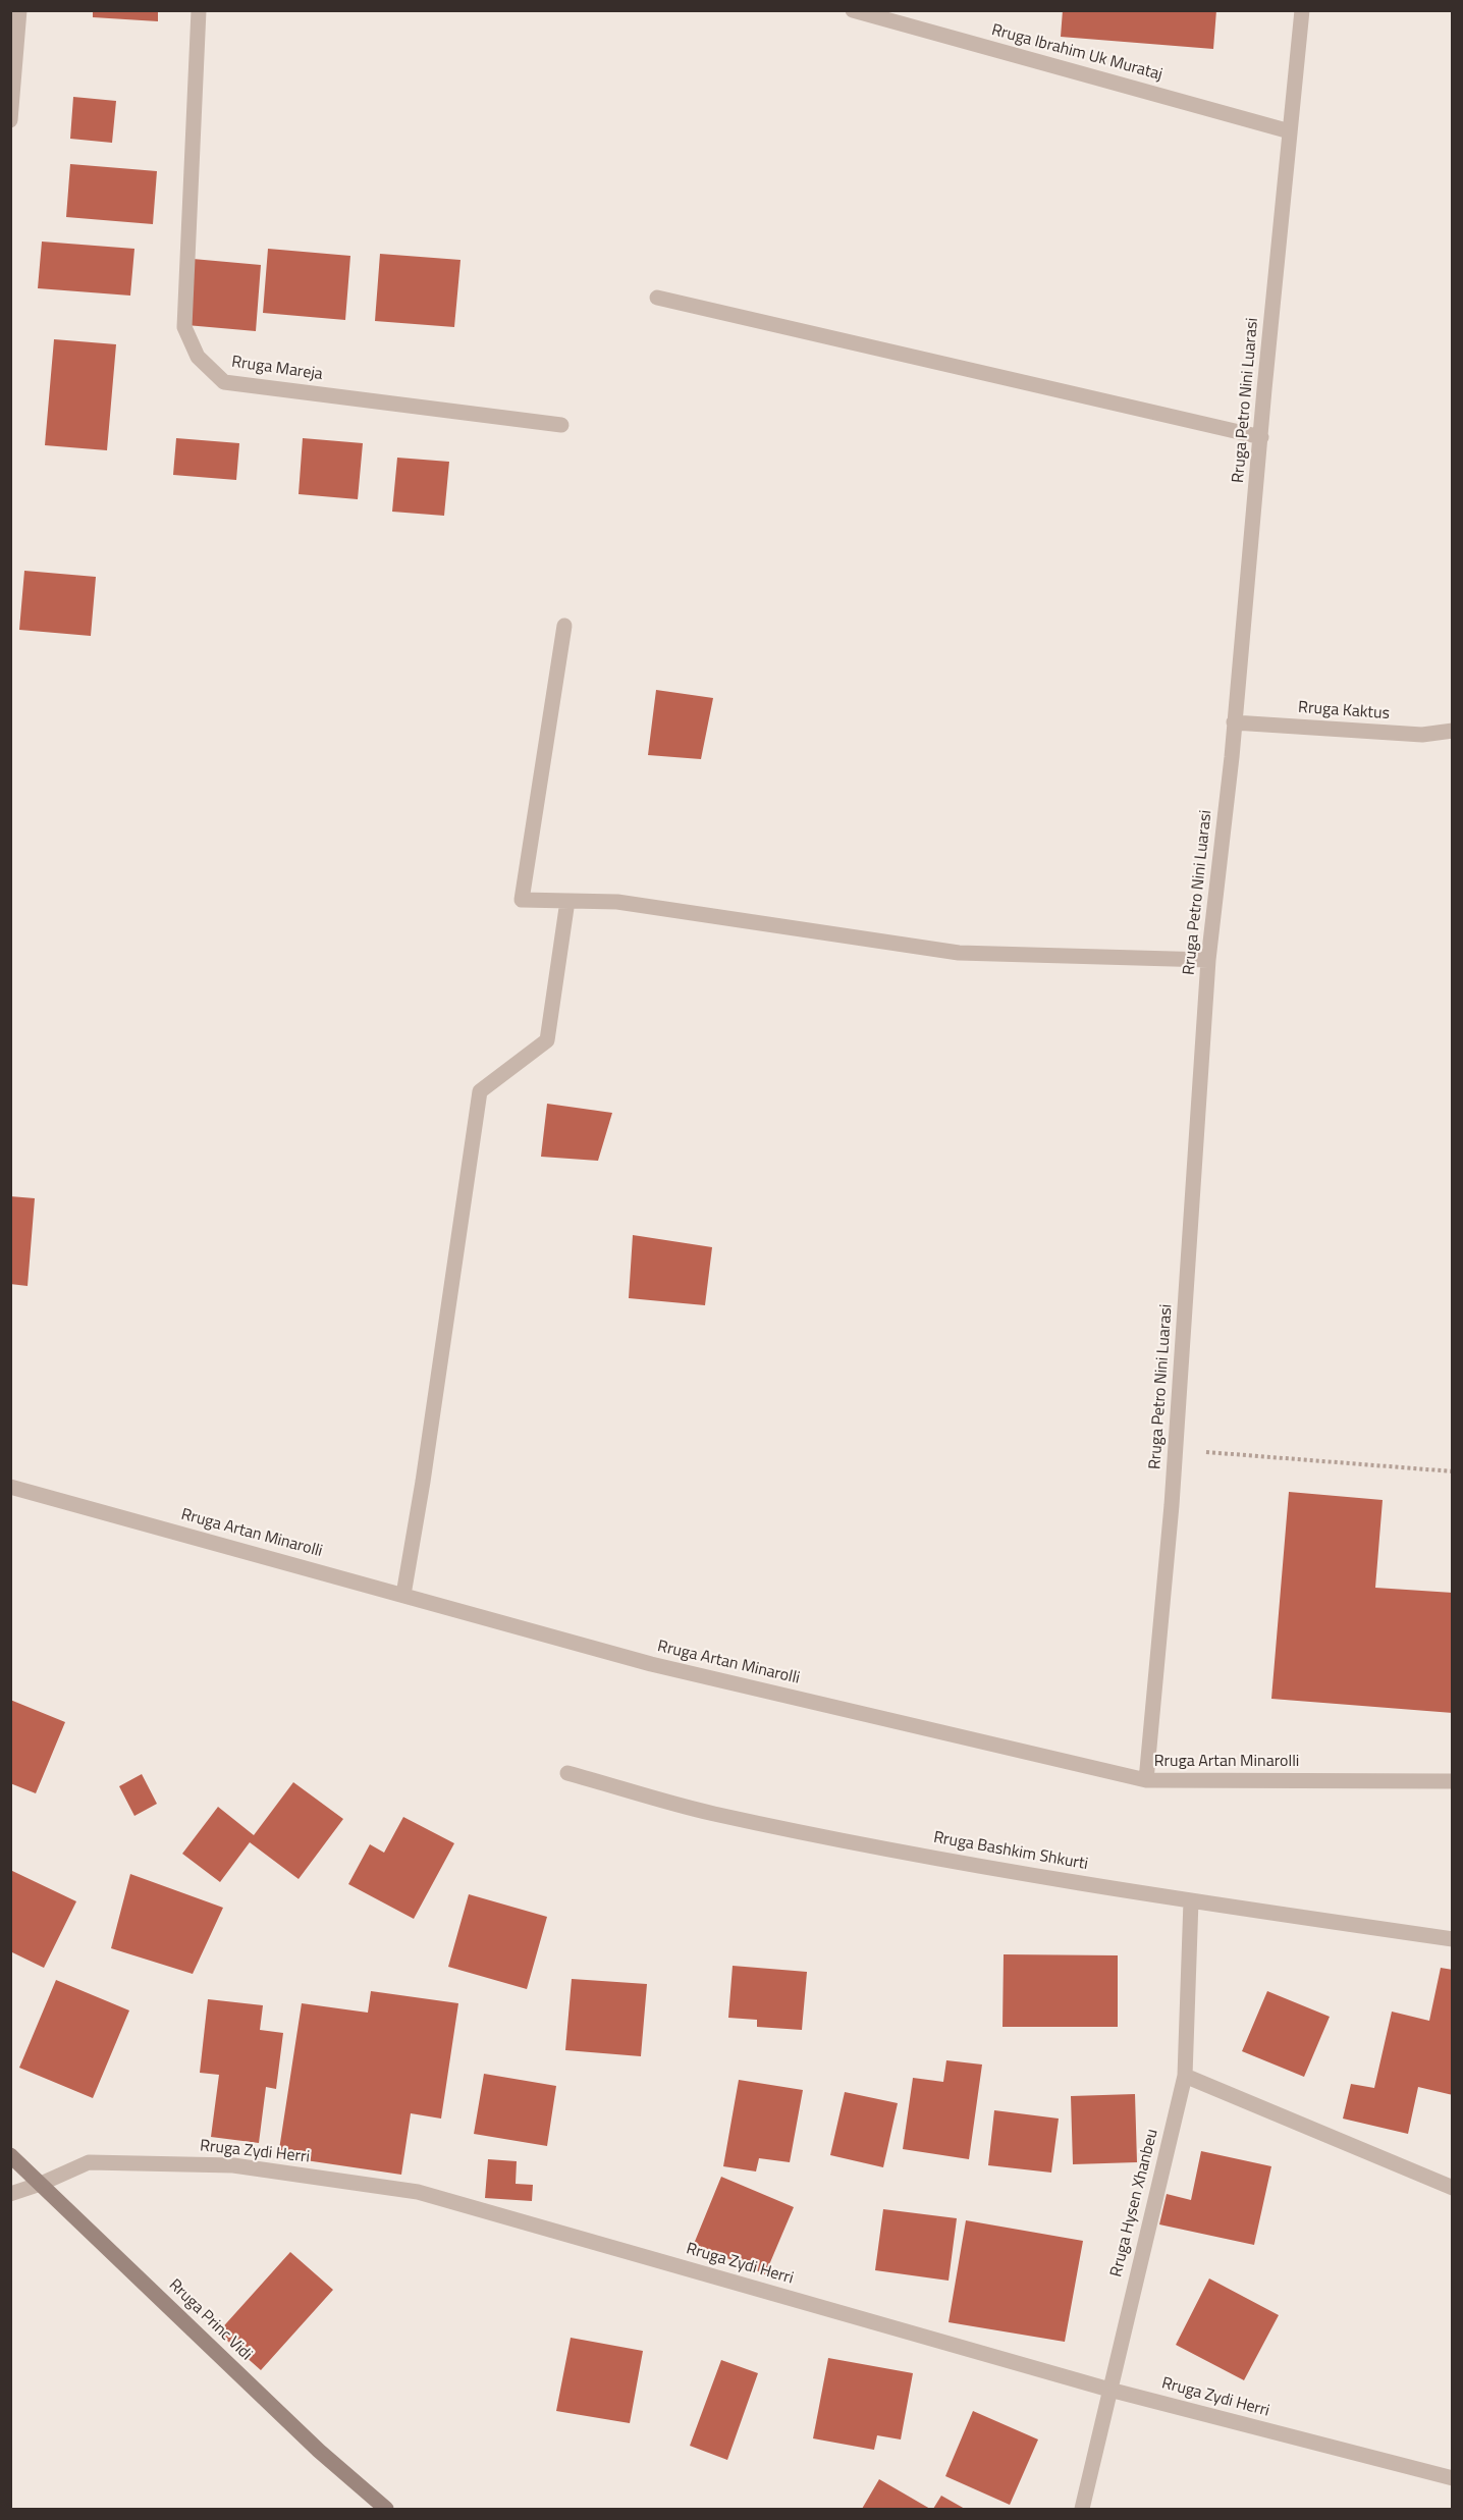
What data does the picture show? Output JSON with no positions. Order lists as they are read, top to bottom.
{
  "streets": {
    "street": [
      "Rruga Ibrahim Uk Murataj",
      "Rruga Mareja",
      "Rruga Petro Nini Luarasi",
      "Rruga Kaktus",
      "Rruga Artan Minarolli",
      "Rruga Bashkim Shkurti",
      "Rruga Zydi Herri",
      "Rruga Hysen Xhanbeu",
      "Rruga Princ Vidi"
    ]
  },
  "crossings": [
    ["Rruga Ibrahim Uk Murataj", "Rruga Petro Nini Luarasi"],
    ["Rruga Petro Nini Luarasi", "Rruga Kaktus"],
    ["Rruga Petro Nini Luarasi", "Rruga Artan Minarolli"],
    ["Rruga Bashkim Shkurti", "Rruga Hysen Xhanbeu"],
    ["Rruga Zydi Herri", "Rruga Hysen Xhanbeu"],
    ["Rruga Zydi Herri", "Rruga Princ Vidi"]
  ]
}
